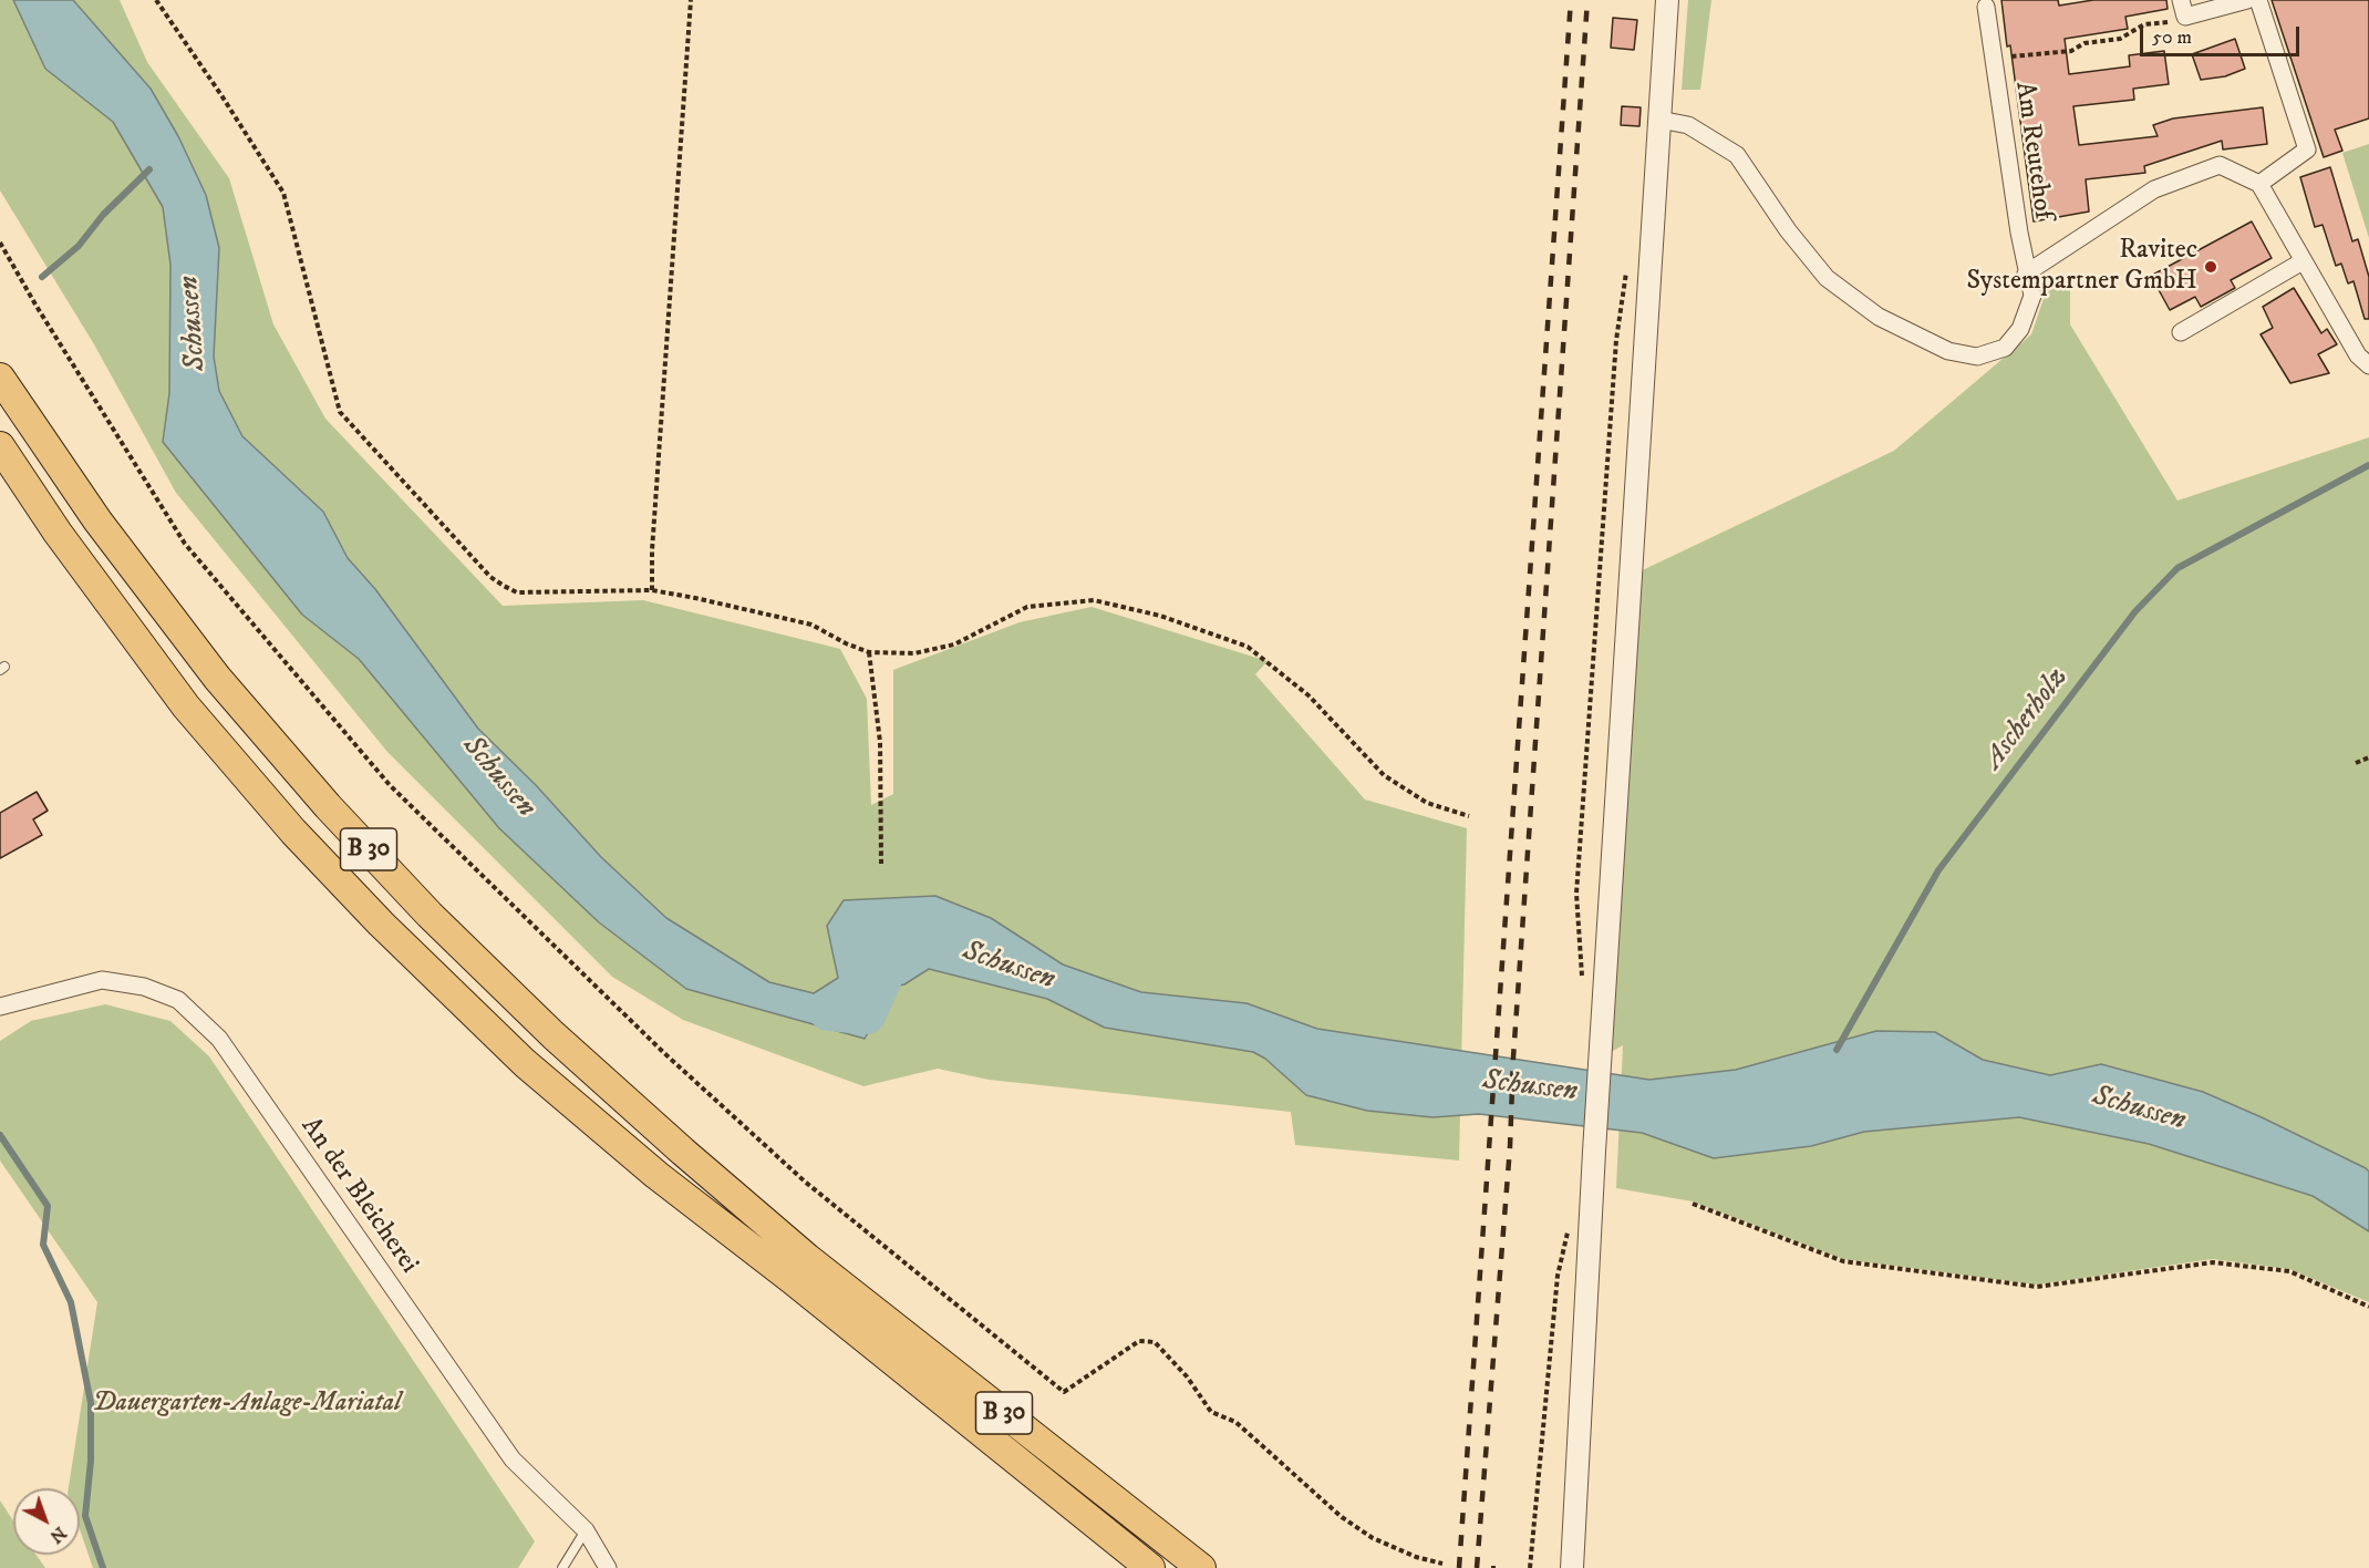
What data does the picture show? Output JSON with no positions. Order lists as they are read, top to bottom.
{
  "streets": {
    "highway": ["B 30"],
    "street": ["Am Reutehof", "An der Bleicherei"]
  },
  "water": ["Schussen", "Ascherholz"],
  "parks": ["Dauergarten-Anlage-Mariatal"],
  "places": ["Ravitec Systempartner GmbH"],
  "scale_bar": "50 m",
  "north": "bottom right"
}
